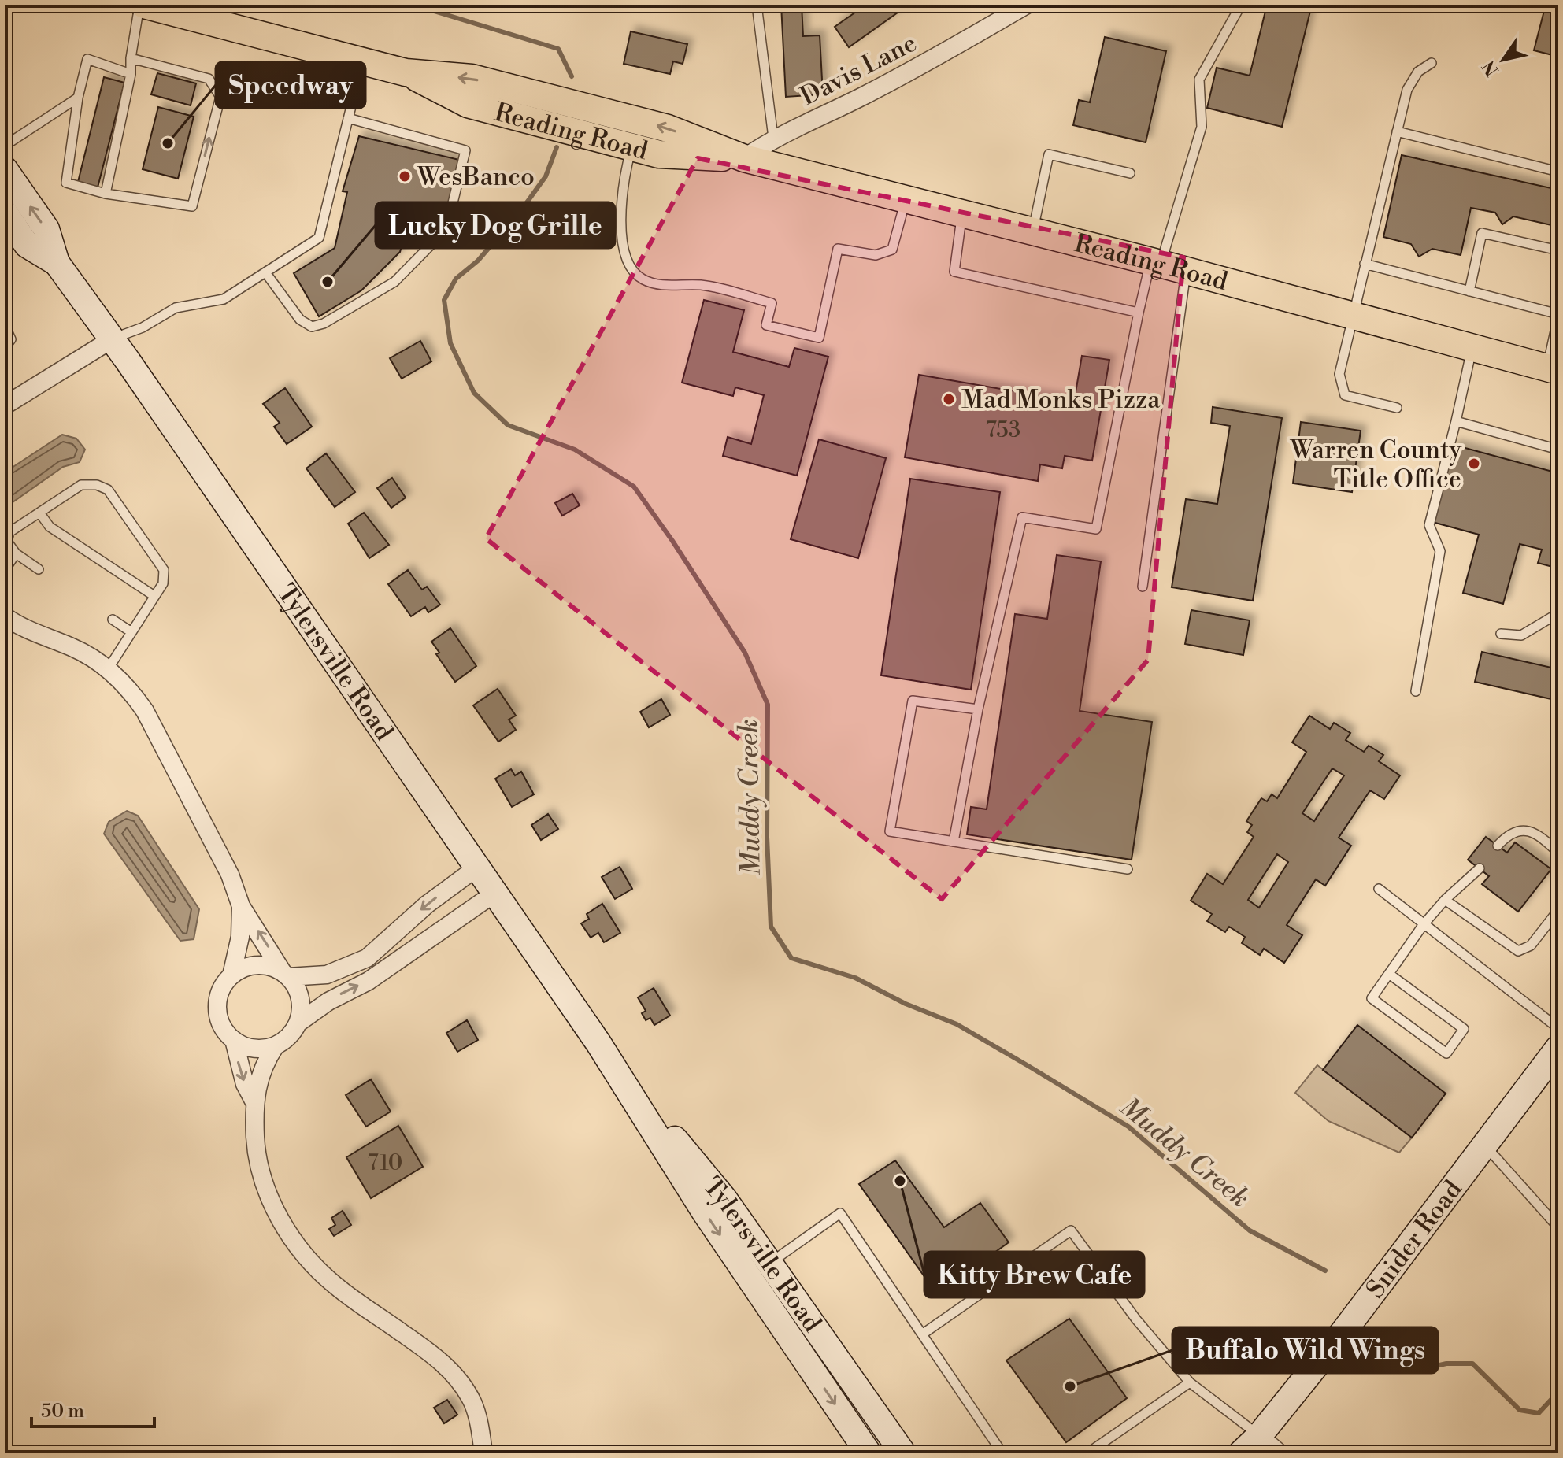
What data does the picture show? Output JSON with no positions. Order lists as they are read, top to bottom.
{
  "streets": {
    "main road": ["Reading Road", "Tylersville Road", "Snider Road"],
    "street": ["Davis Lane"]
  },
  "crossings": [
    ["Davis Lane", "Reading Road"]
  ],
  "water": ["Muddy Creek"],
  "places": [
    "Speedway",
    "WesBanco",
    "Lucky Dog Grille",
    "Mad Monks Pizza",
    "Warren County Title Office",
    "Kitty Brew Cafe",
    "Buffalo Wild Wings"
  ],
  "house_numbers": ["753", "710"],
  "scale_bar": "50 m",
  "north": "bottom left"
}
